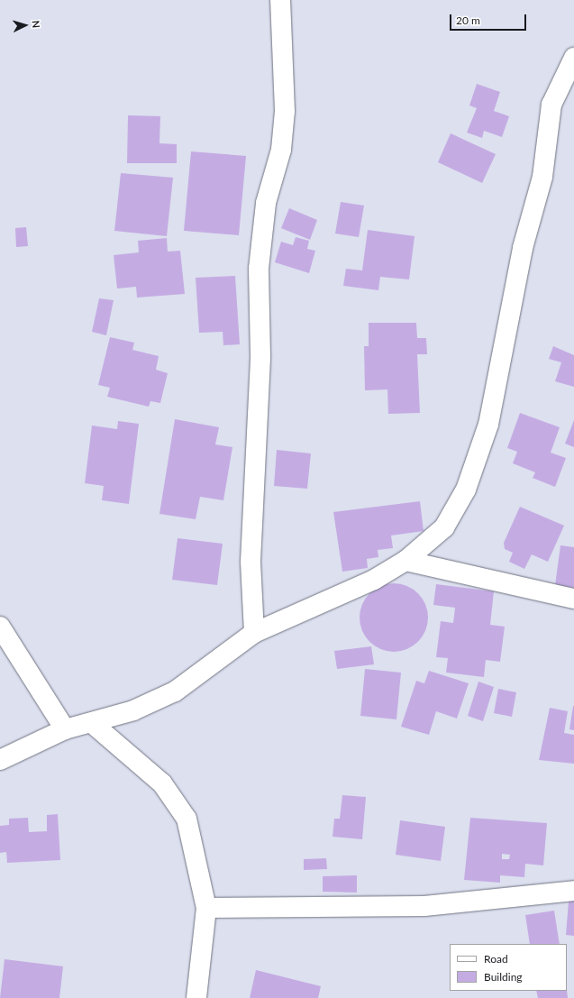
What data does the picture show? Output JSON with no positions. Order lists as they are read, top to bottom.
{
  "legend": ["Road", "Building"],
  "scale_bar": "20 m",
  "north": "right"
}
